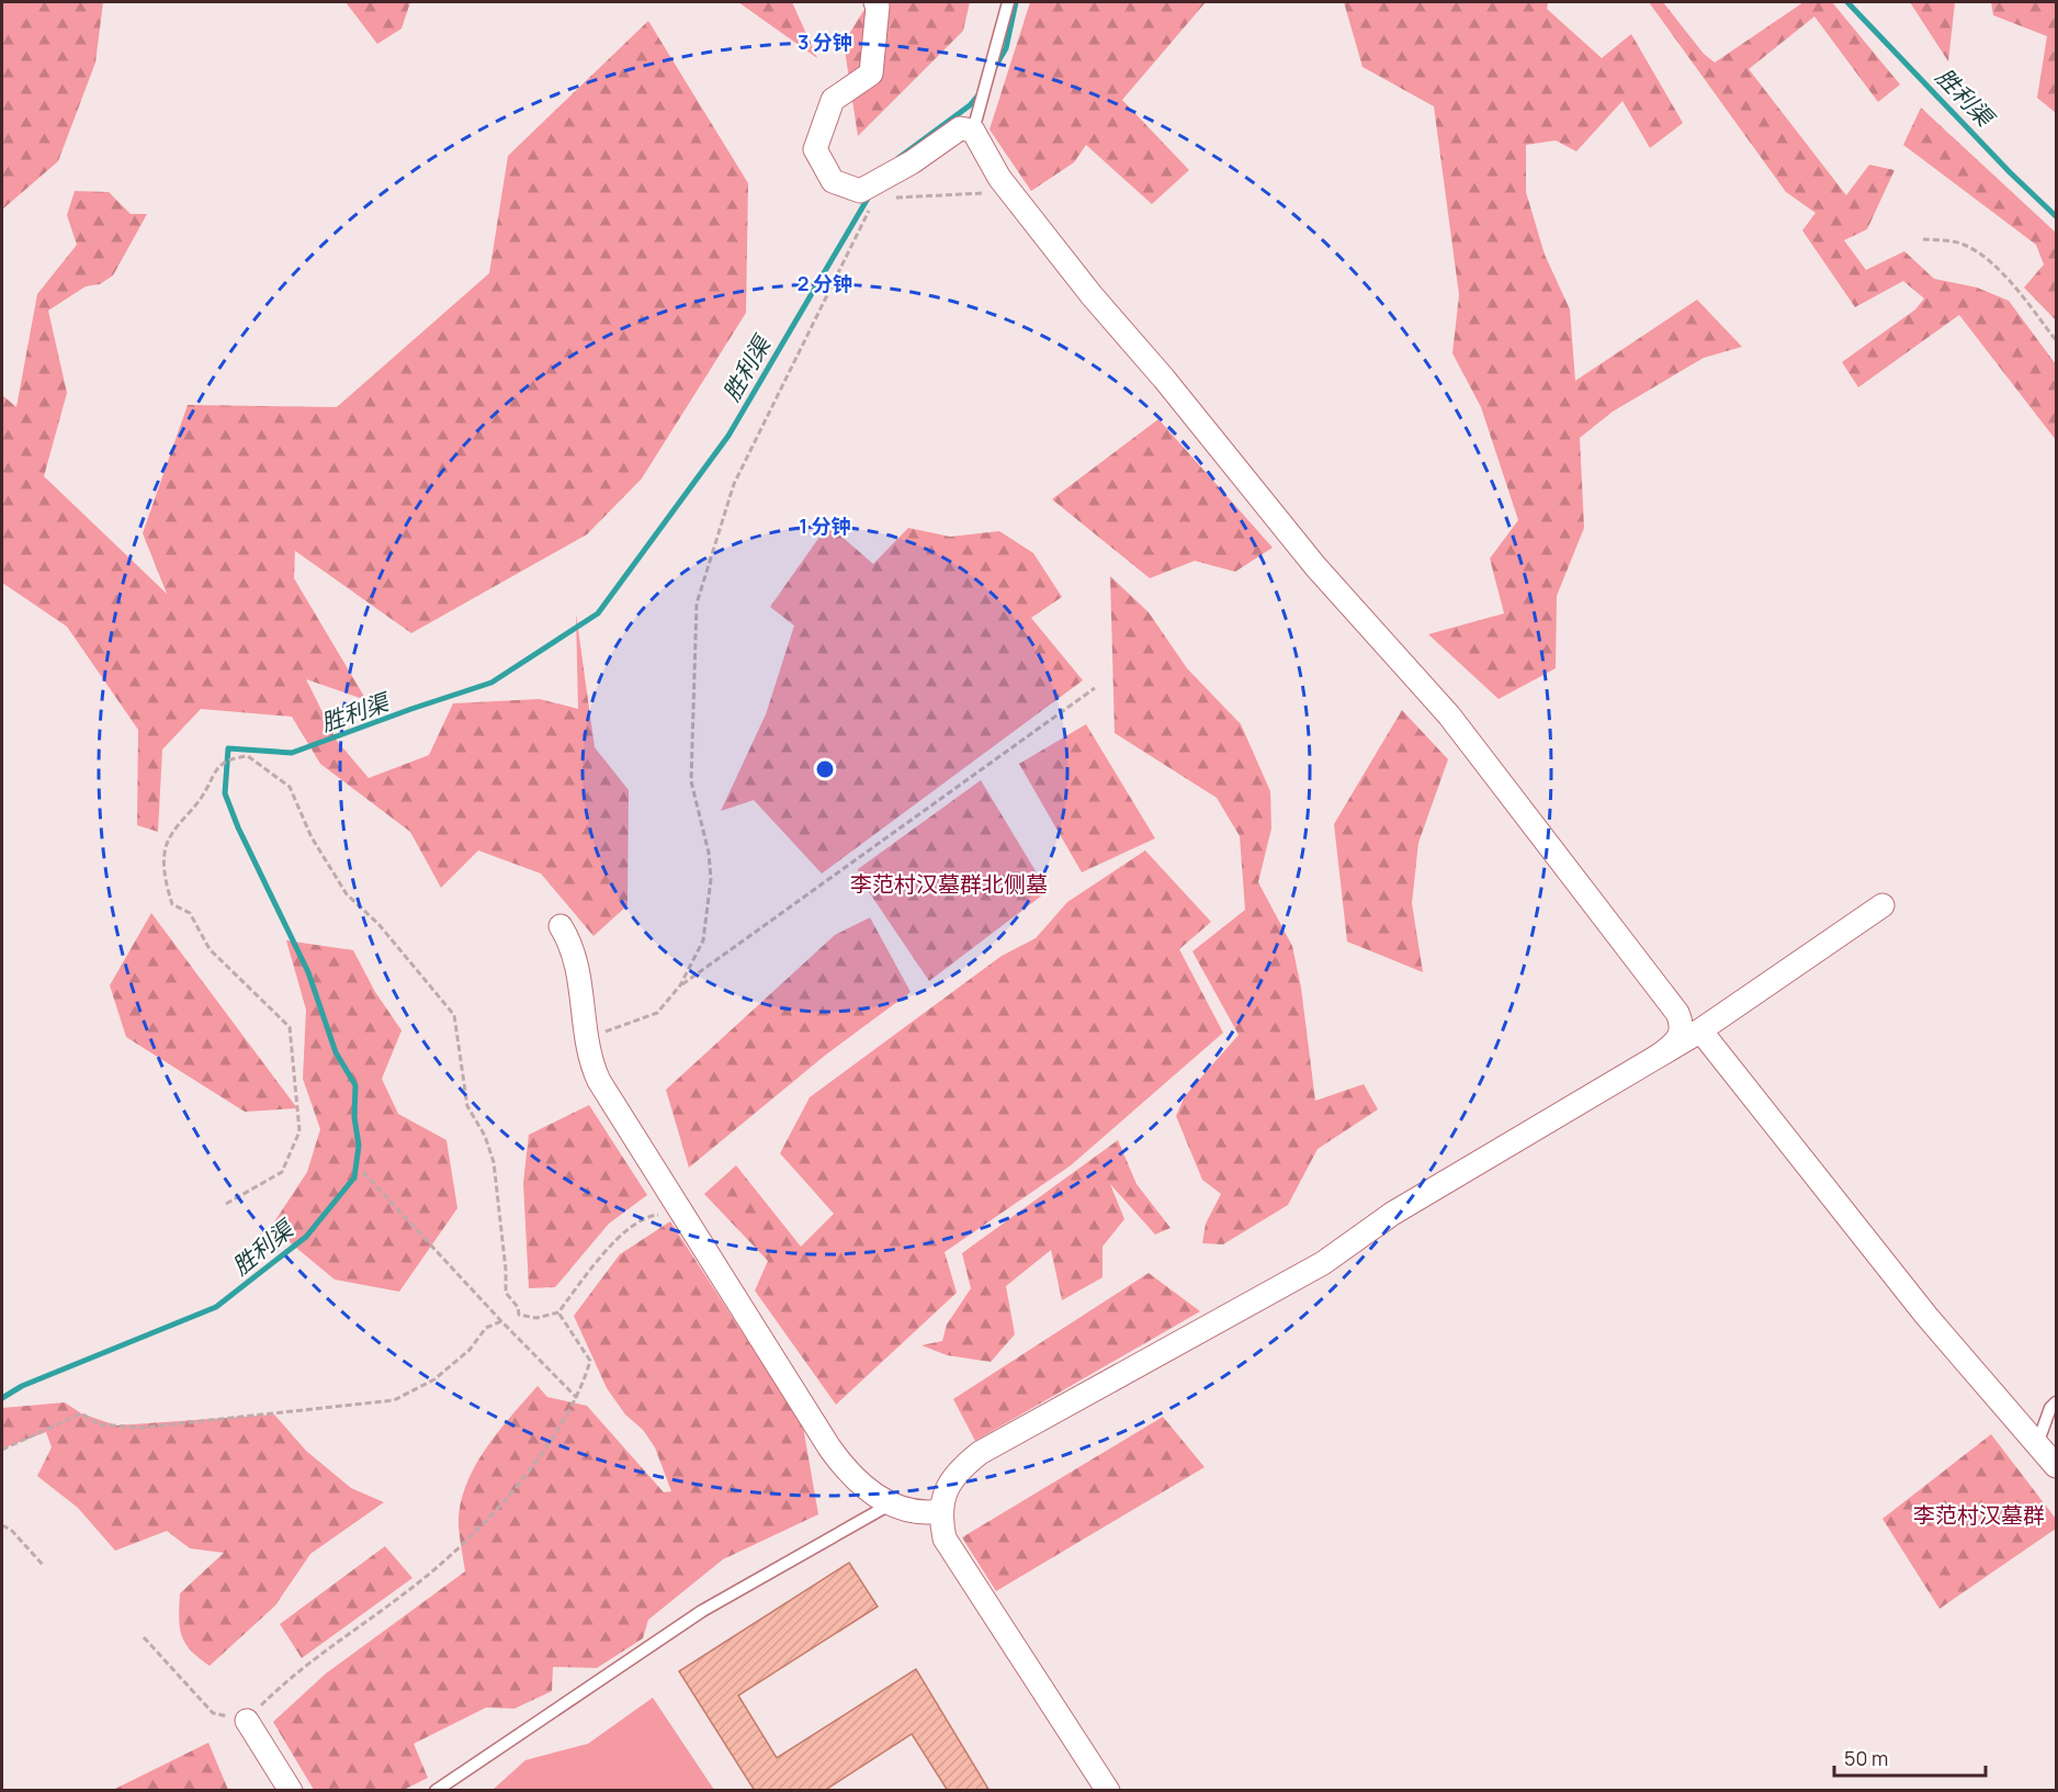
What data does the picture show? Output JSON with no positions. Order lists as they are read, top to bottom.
{
  "water": ["胜利渠"],
  "parks": ["李范村汉墓群北侧墓", "李范村汉墓群"],
  "scale_bar": "50 m",
  "rings": ["3 分钟", "2 分钟", "1 分钟"]
}
